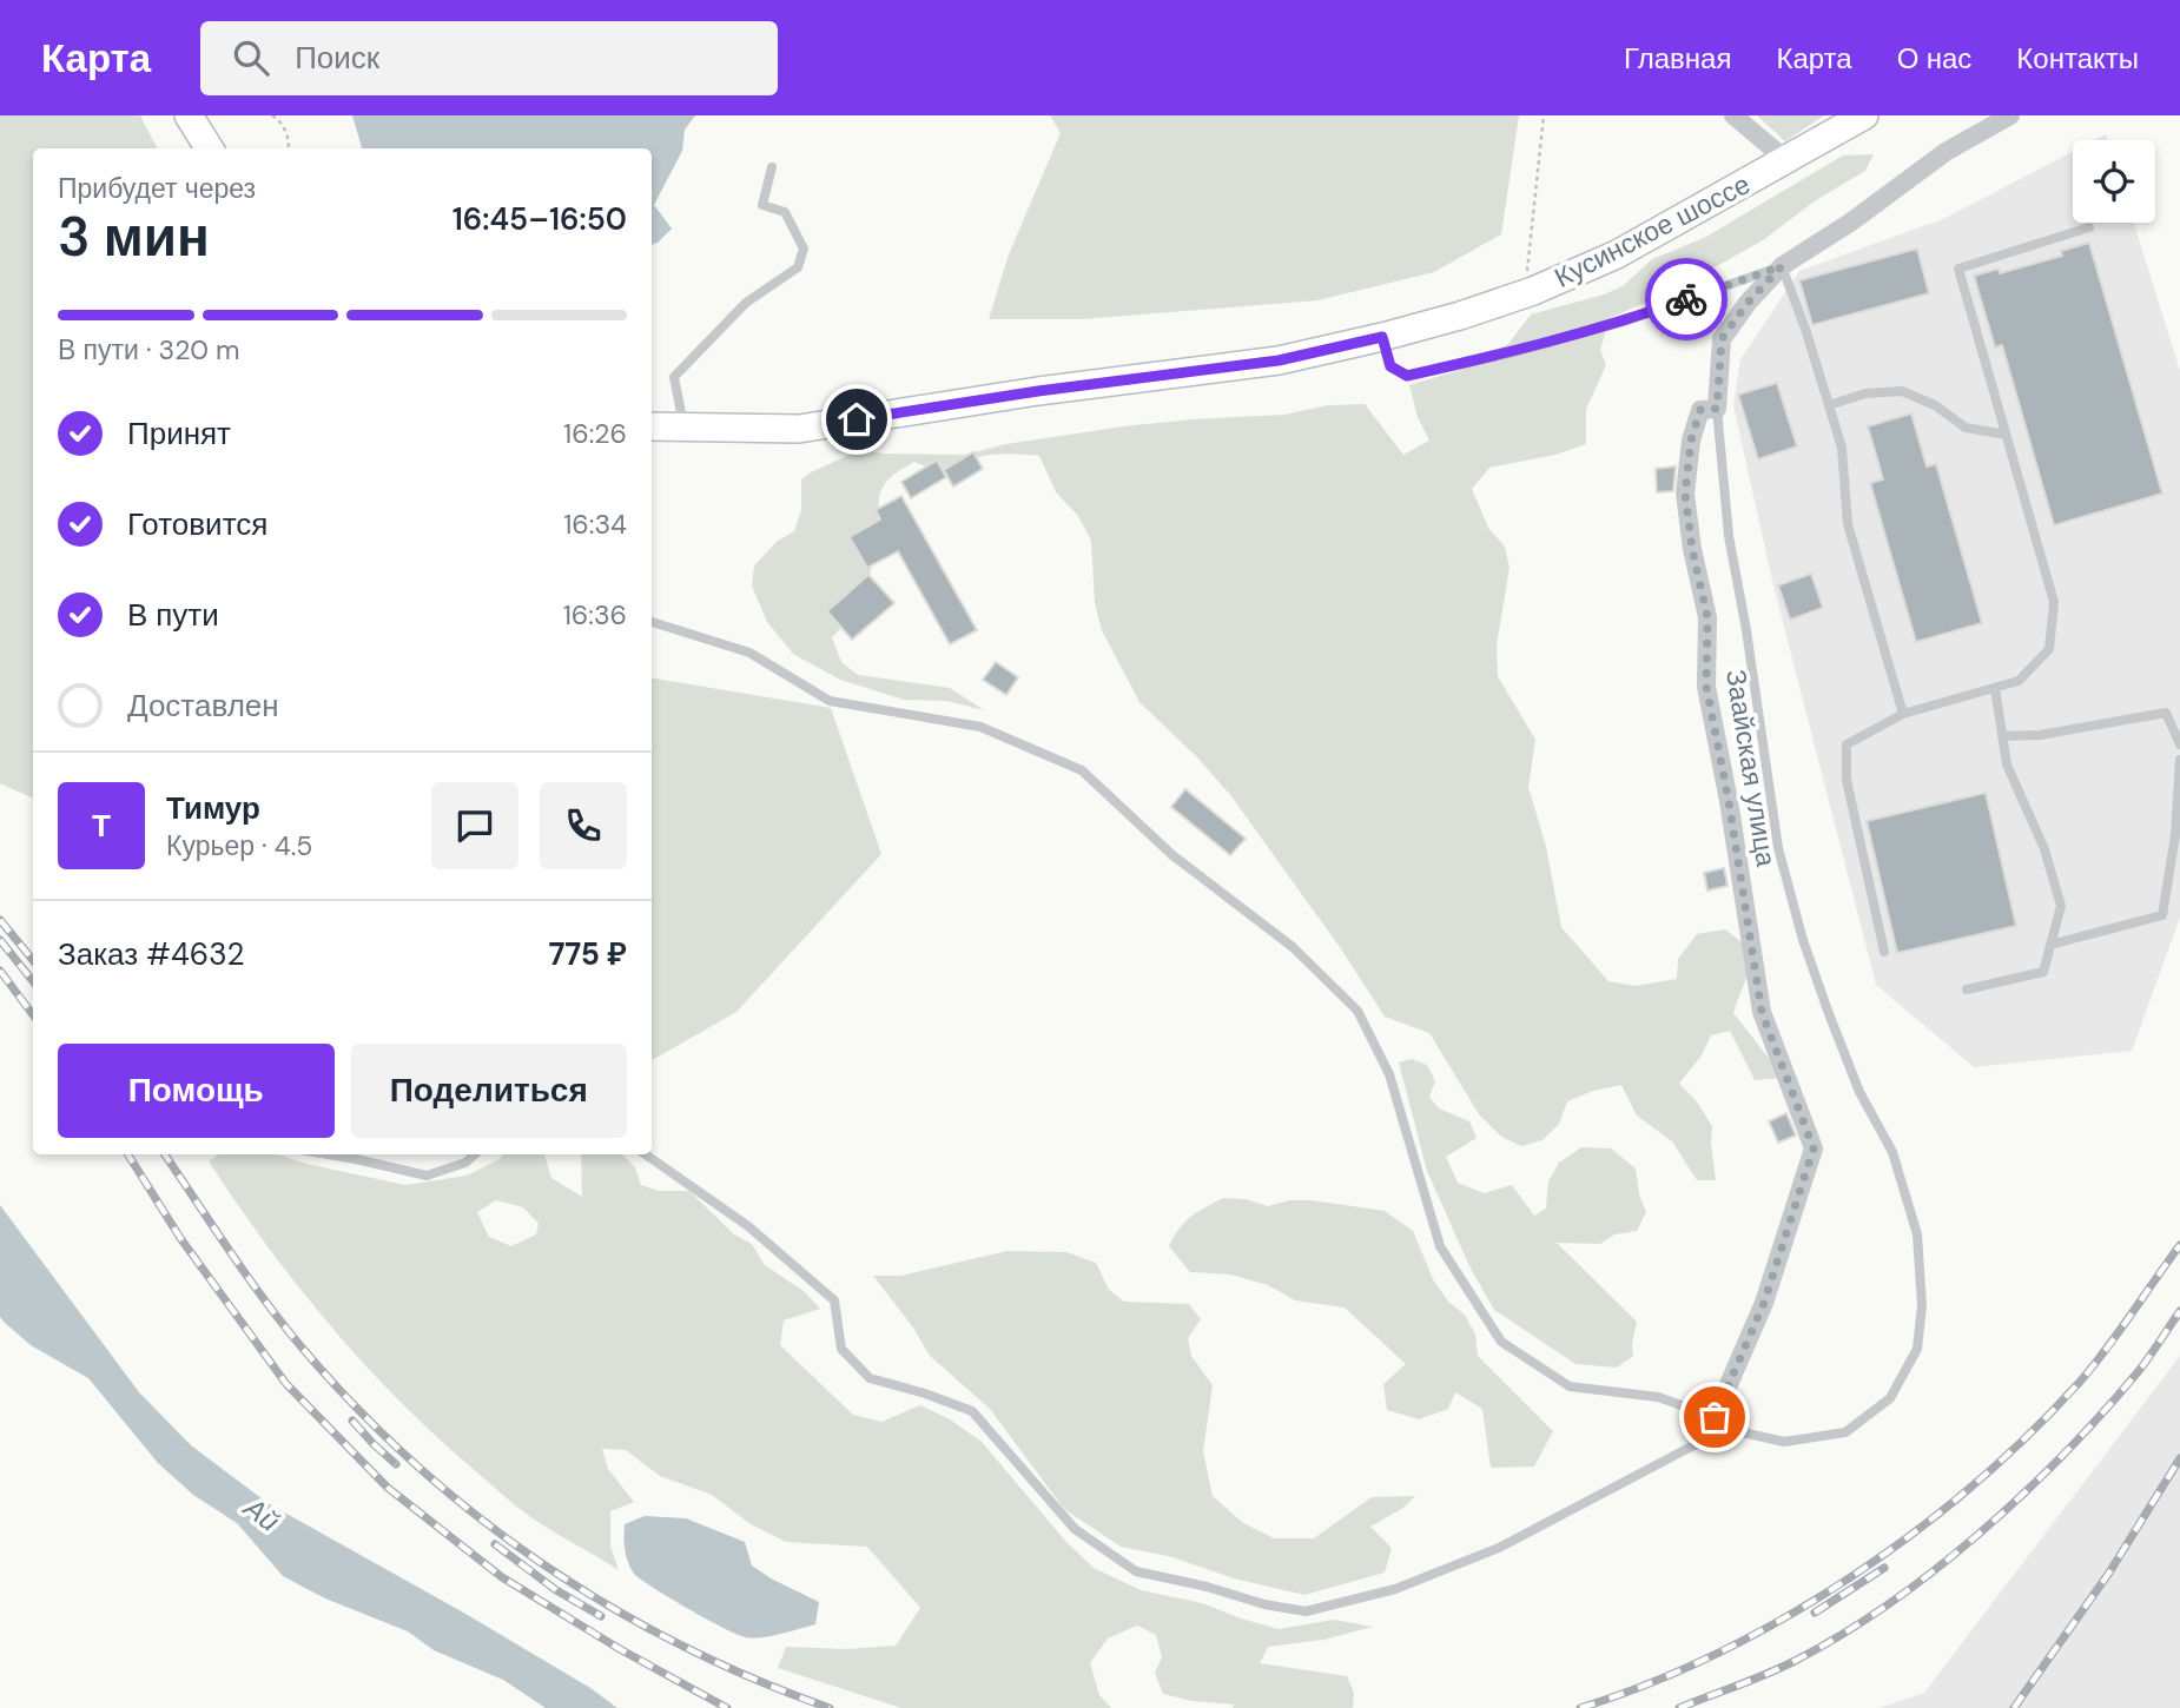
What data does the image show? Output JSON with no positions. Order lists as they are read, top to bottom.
{
  "streets": {
    "main road": ["Кусинское шоссе"],
    "street": ["Заайская улица"]
  },
  "water": ["Ай"],
  "page": {
    "header": "Карта",
    "search": "Поиск",
    "nav": [
      "Главная",
      "Карта",
      "О нас",
      "Контакты"
    ],
    "heading": ["3 мин", "Прибудет через", "16:45–16:50"],
    "panel": [
      "Тимур",
      "Курьер · 4.5",
      "Заказ #4632",
      "775 ₽"
    ],
    "bar": "В пути · 320 m",
    "list": [
      ["Принят", "16:26"],
      ["Готовится", "16:34"],
      ["В пути", "16:36"],
      "Доставлен"
    ],
    "round": "Т",
    "buttons": ["Помощь", "Поделиться"]
  }
}
